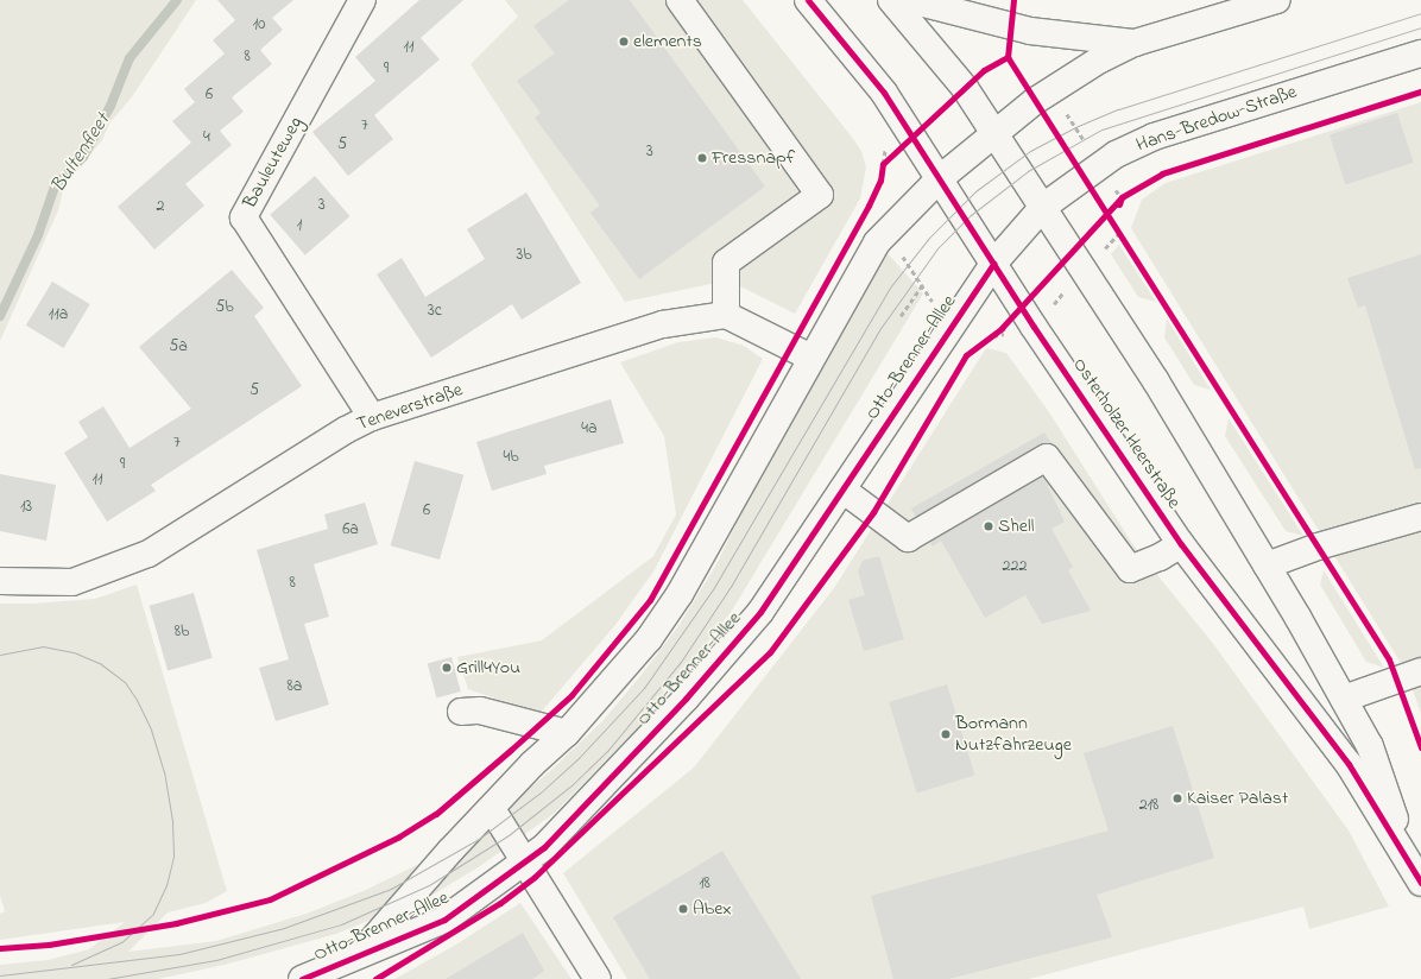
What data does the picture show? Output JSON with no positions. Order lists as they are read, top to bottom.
{
  "streets": {
    "street": [
      "Hans-Bredow-Straße",
      "Bauleuteweg",
      "Otto-Brenner-Allee",
      "Teneverstraße",
      "Osterholzer Heerstraße"
    ]
  },
  "crossings": [
    ["Hans-Bredow-Straße", "Otto-Brenner-Allee"],
    ["Hans-Bredow-Straße", "Osterholzer Heerstraße"],
    ["Bauleuteweg", "Teneverstraße"],
    ["Otto-Brenner-Allee", "Osterholzer Heerstraße"]
  ],
  "water": ["Bultenfleet"],
  "places": [
    "elements",
    "Fressnapf",
    "Shell",
    "Grill4You",
    "Bormann Nutzfahrzeuge",
    "Kaiser Palast",
    "Abex"
  ],
  "house_numbers": [
    "10",
    "11",
    "8",
    "9",
    "6",
    "7",
    "4",
    "5",
    "3",
    "3",
    "2",
    "1",
    "3b",
    "5b",
    "3c",
    "11a",
    "5a",
    "5",
    "4a",
    "7",
    "4b",
    "9",
    "11",
    "13",
    "6",
    "6a",
    "222",
    "8",
    "8b",
    "8a",
    "218",
    "18"
  ]
}
